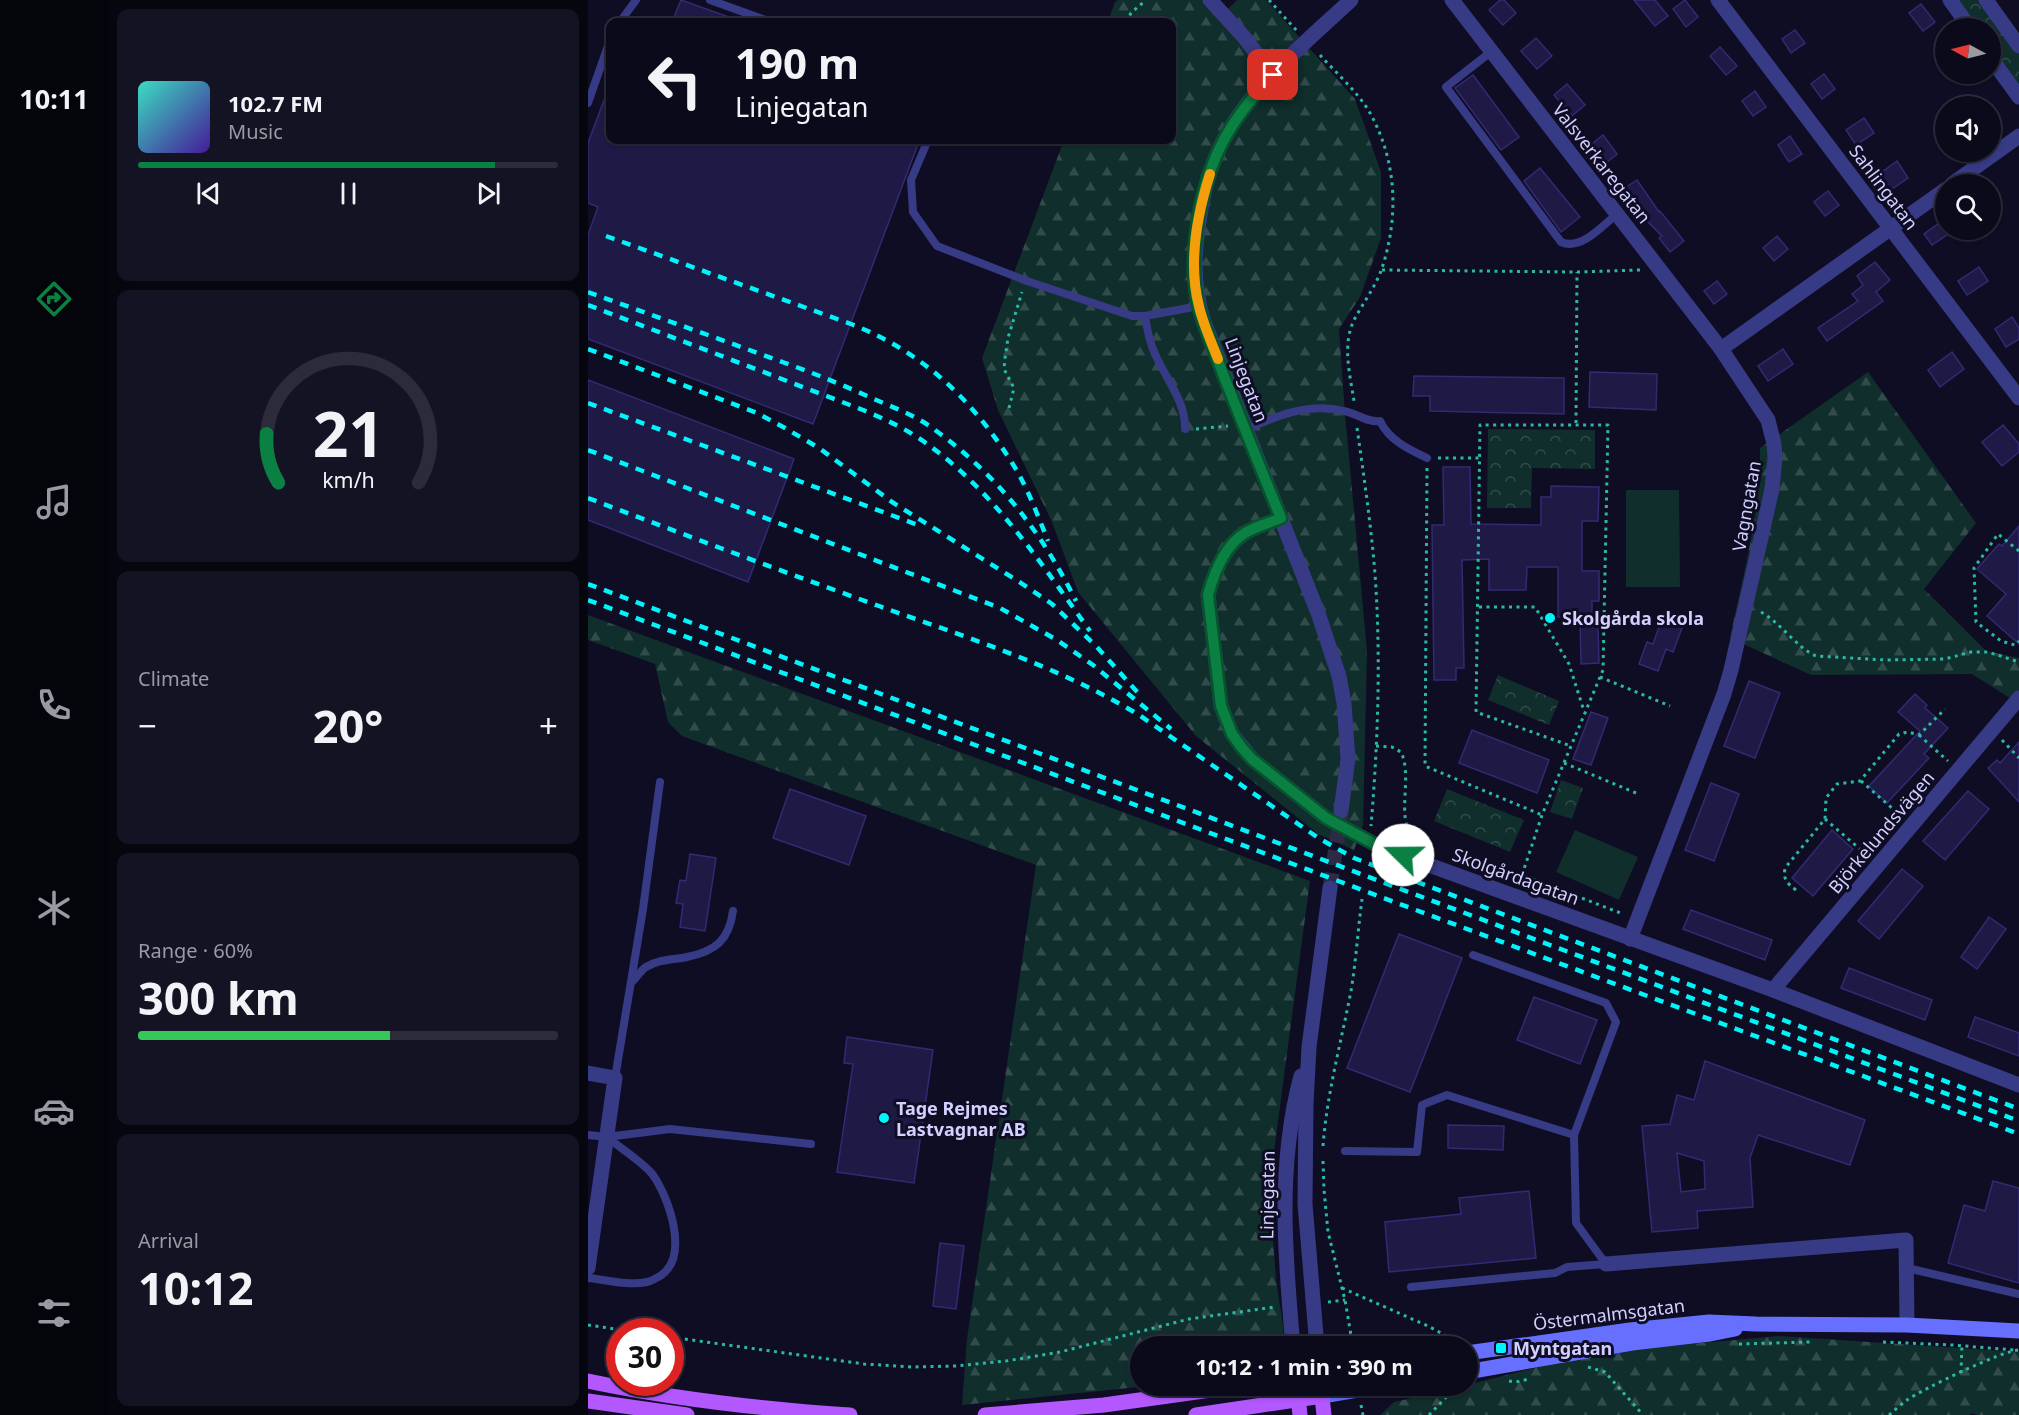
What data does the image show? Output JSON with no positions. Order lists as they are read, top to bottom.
{
  "streets": {
    "main road": ["Östermalmsgatan"],
    "street": [
      "Valsverkaregatan",
      "Sahlingatan",
      "Linjegatan",
      "Vagngatan",
      "Björkelundsvägen",
      "Skolgårdagatan"
    ]
  },
  "crossings": [
    ["Valsverkaregatan", "Vagngatan"],
    ["Linjegatan", "Skolgårdagatan"],
    ["Vagngatan", "Skolgårdagatan"],
    ["Björkelundsvägen", "Skolgårdagatan"]
  ],
  "places": {
    "other": ["Skolgårda skola", "Tage Rejmes Lastvagnar AB"],
    "transit": ["Myntgatan"]
  },
  "north": "left",
  "page": {
    "tabs": "10:11",
    "turn": ["190 m", "Linjegatan"],
    "song": ["102.7 FM", "Music"],
    "tile": [
      "Climate",
      ["Range · 60%", "300 km"],
      ["Arrival", "10:12"]
    ],
    "heat": ["−", "20°", "+"],
    "limit": "30",
    "trip": "10:12 · 1 min · 390 m",
    "gauge": ["21", "km/h"]
  }
}
